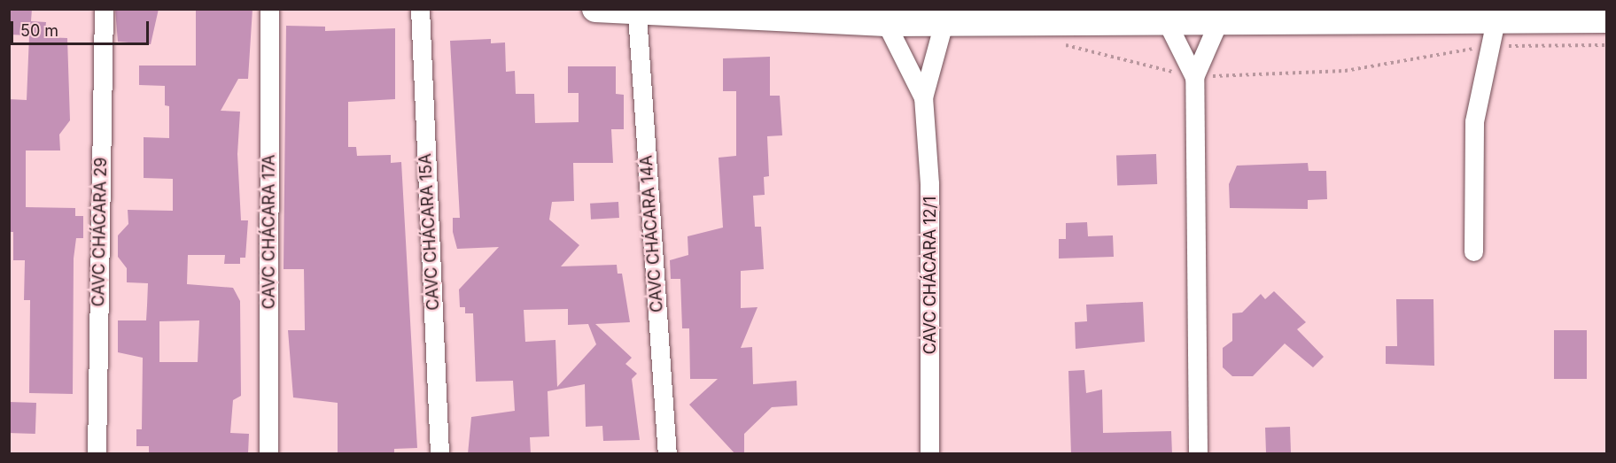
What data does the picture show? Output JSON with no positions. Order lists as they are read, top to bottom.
{
  "streets": {
    "street": [
      "CAVC CHÁCARA 29",
      "CAVC CHÁCARA 17A",
      "CAVC CHÁCARA 15A",
      "CAVC CHÁCARA 14A",
      "CAVC CHÁCARA 12/1"
    ]
  },
  "scale_bar": "50 m"
}
